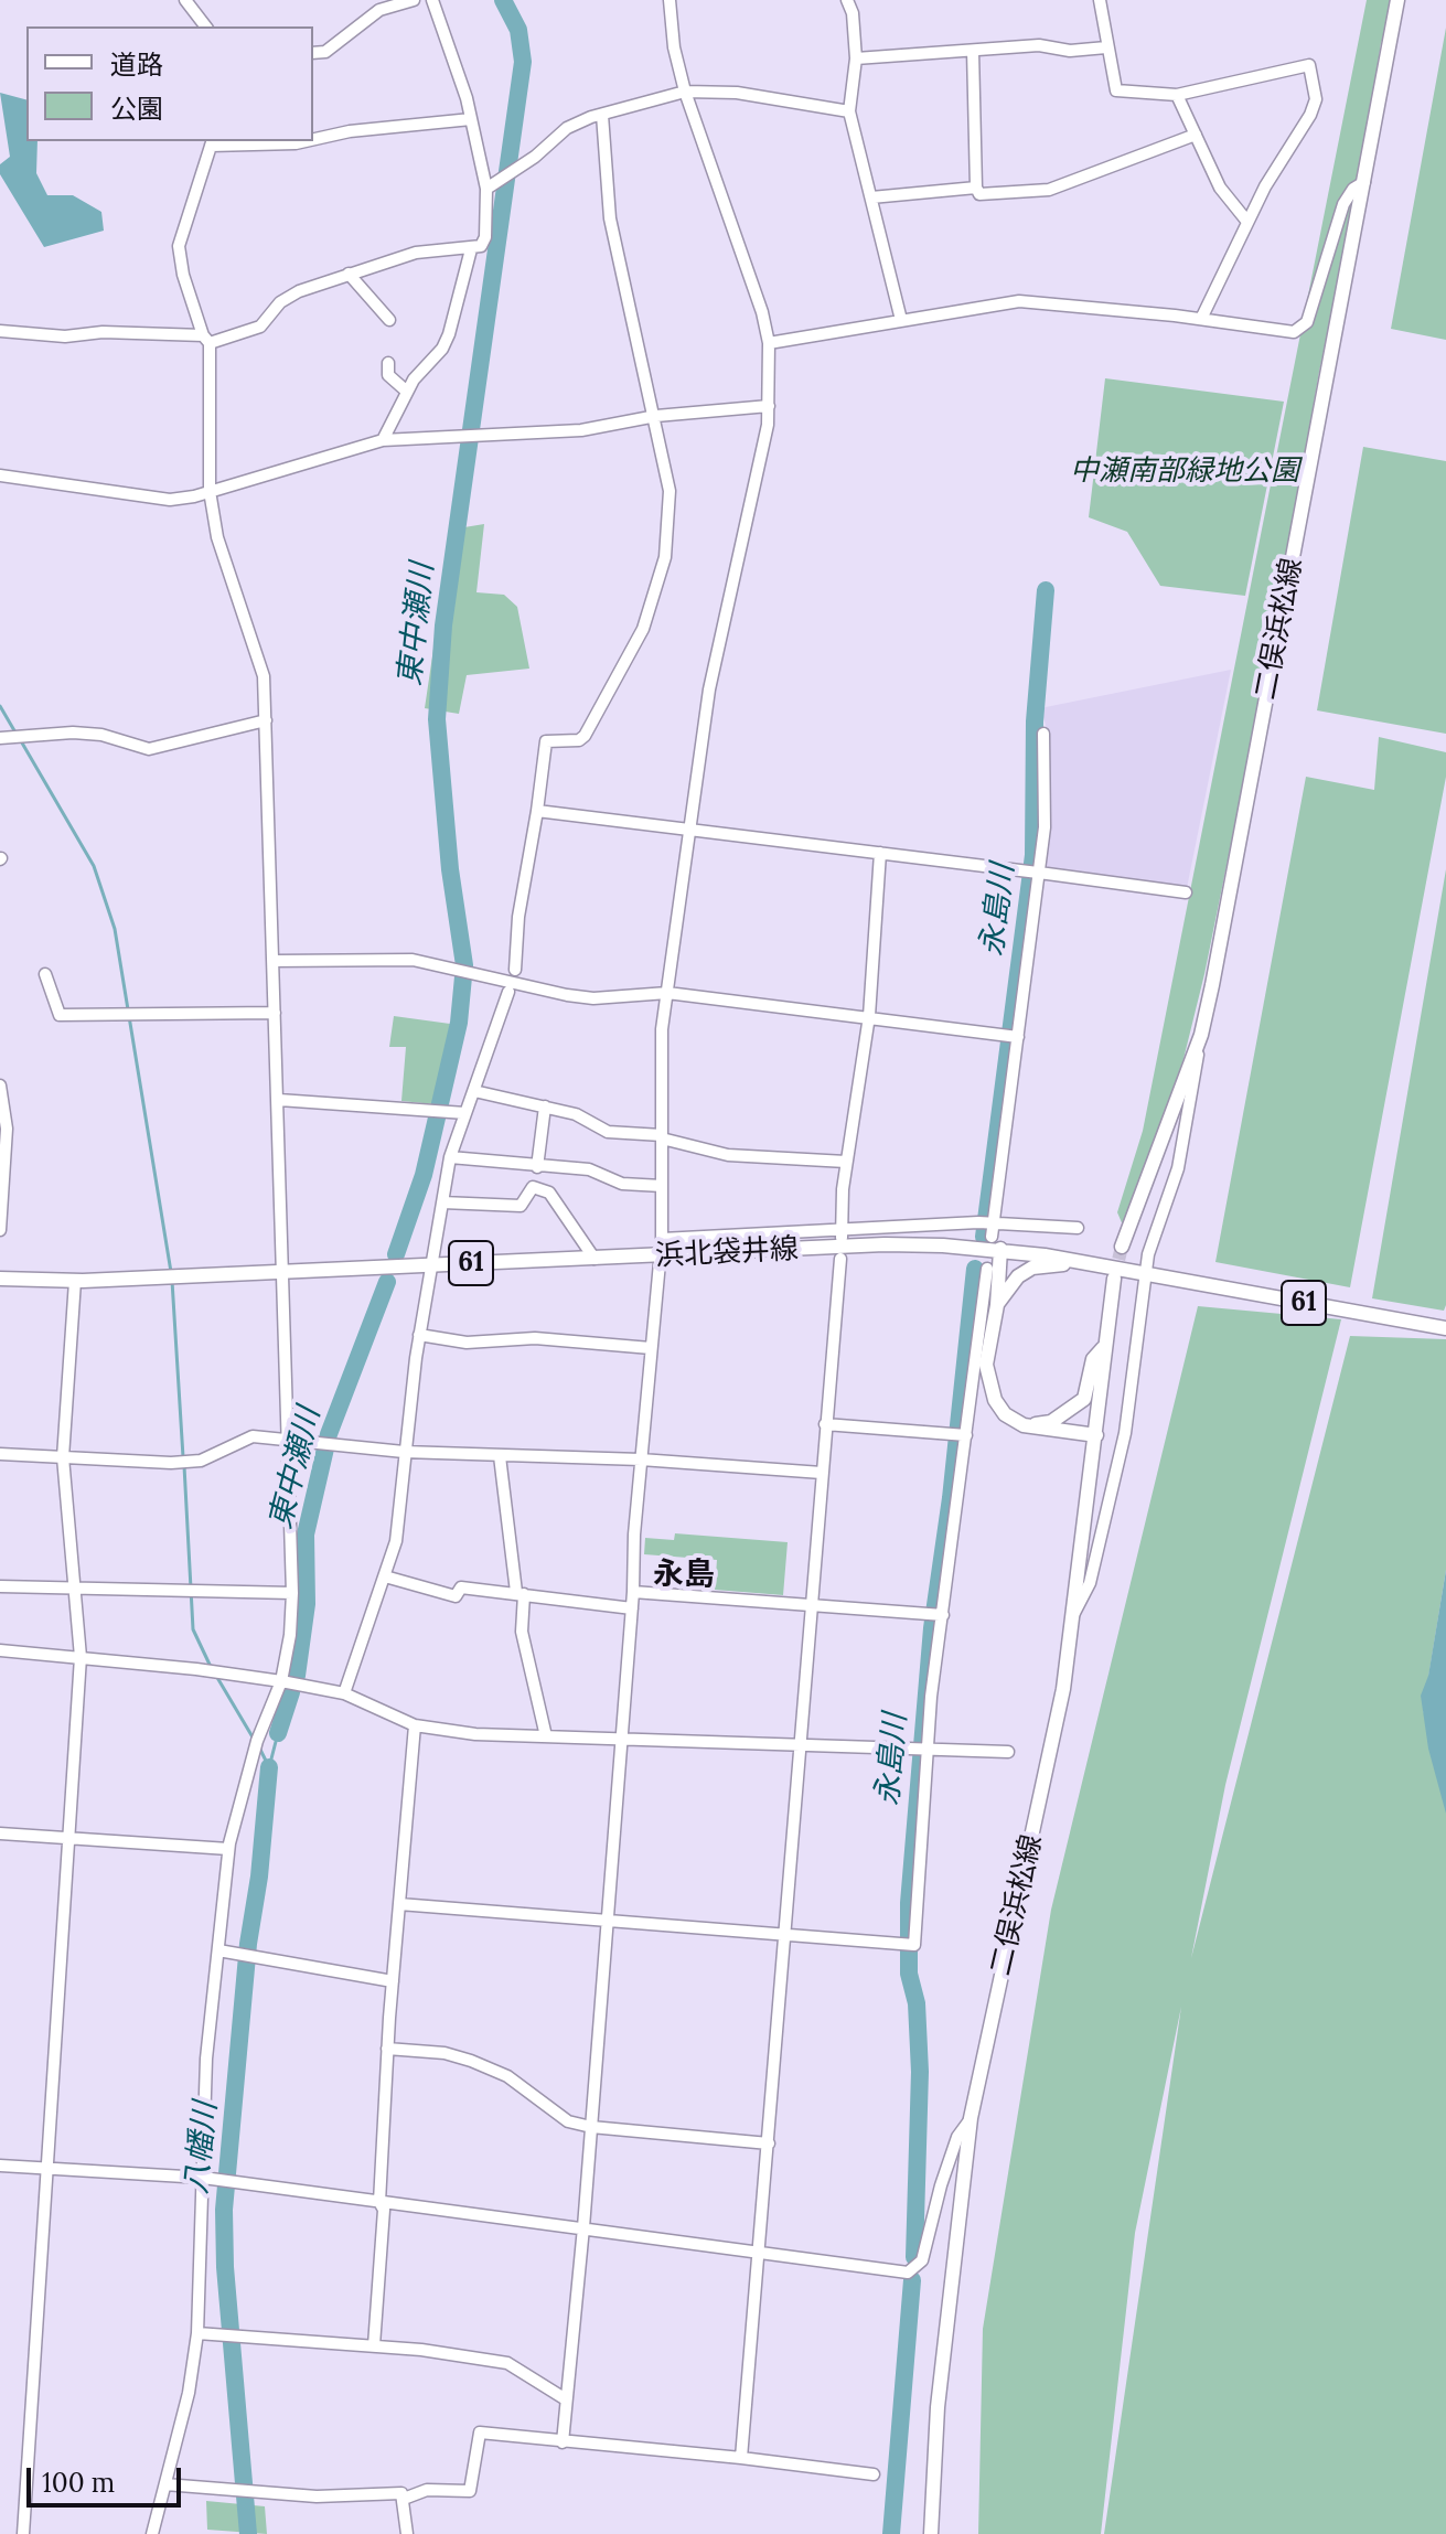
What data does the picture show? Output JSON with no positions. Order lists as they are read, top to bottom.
{
  "streets": {
    "main road": ["二俣浜松線", "浜北袋井線", "61"]
  },
  "districts": ["永島"],
  "water": ["東中瀬川", "永島川", "八幡川"],
  "parks": ["中瀬南部緑地公園"],
  "legend": ["道路", "公園"],
  "scale_bar": "100 m"
}
